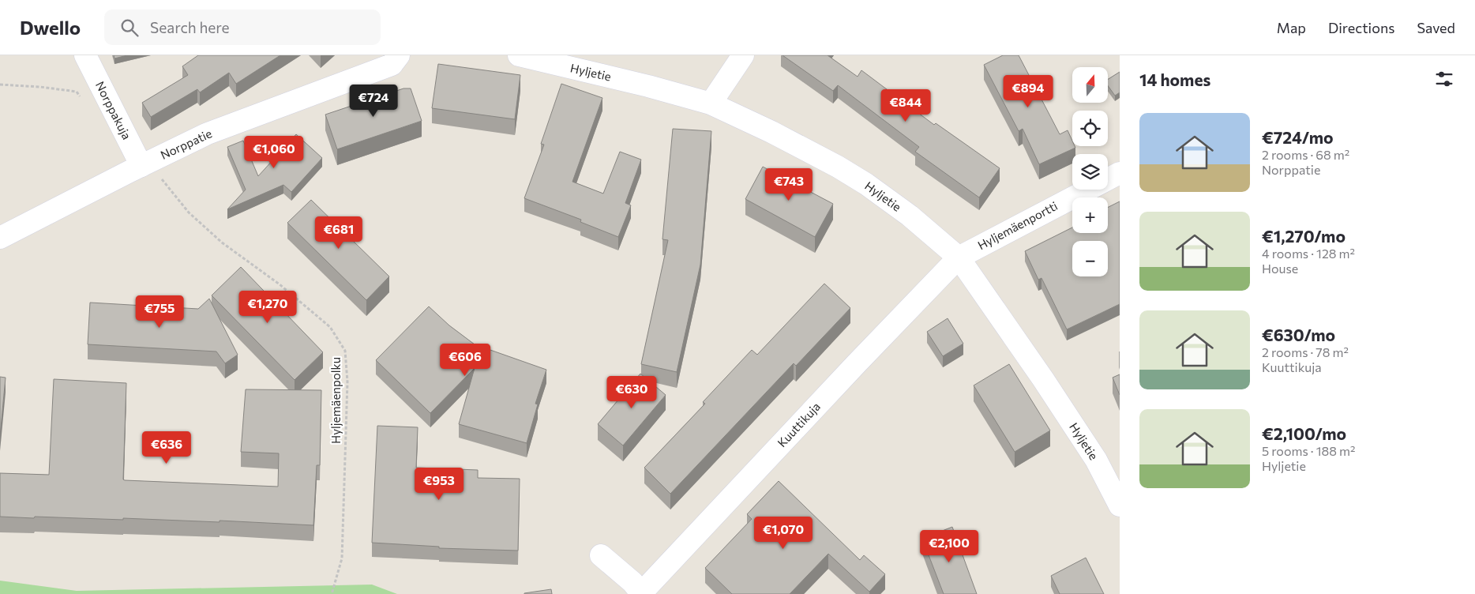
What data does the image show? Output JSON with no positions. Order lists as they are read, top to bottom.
{
  "streets": {
    "street": [
      "Hyljetie",
      "Norppakuja",
      "Norppatie",
      "Hyljemäenportti",
      "Kuuttikuja"
    ],
    "path": ["Hyljemäenpolku"]
  },
  "crossings": [
    ["Hyljetie", "Hyljemäenportti"],
    ["Hyljetie", "Kuuttikuja"],
    ["Norppakuja", "Norppatie"],
    ["Hyljemäenportti", "Kuuttikuja"]
  ],
  "north": "top",
  "page": {
    "header": "Dwello",
    "search": "Search here",
    "nav": ["Map", "Directions", "Saved"],
    "heading": "14 homes",
    "map_buttons": ["+", "−"],
    "price": [
      "€894",
      "€724",
      "€844",
      "€1,060",
      "€743",
      "€681",
      "€1,270",
      "€755",
      "€606",
      "€630",
      "€636",
      "€953",
      "€1,070",
      "€2,100"
    ],
    "list": [
      {
        "name": "€724/mo",
        "note": "2 rooms · 68 m² · Norppatie"
      },
      {
        "name": "€1,270/mo",
        "note": "4 rooms · 128 m² · House"
      },
      {
        "name": "€630/mo",
        "note": "2 rooms · 78 m² · Kuuttikuja"
      },
      {
        "name": "€2,100/mo",
        "note": "5 rooms · 188 m² · Hyljetie"
      }
    ]
  }
}
